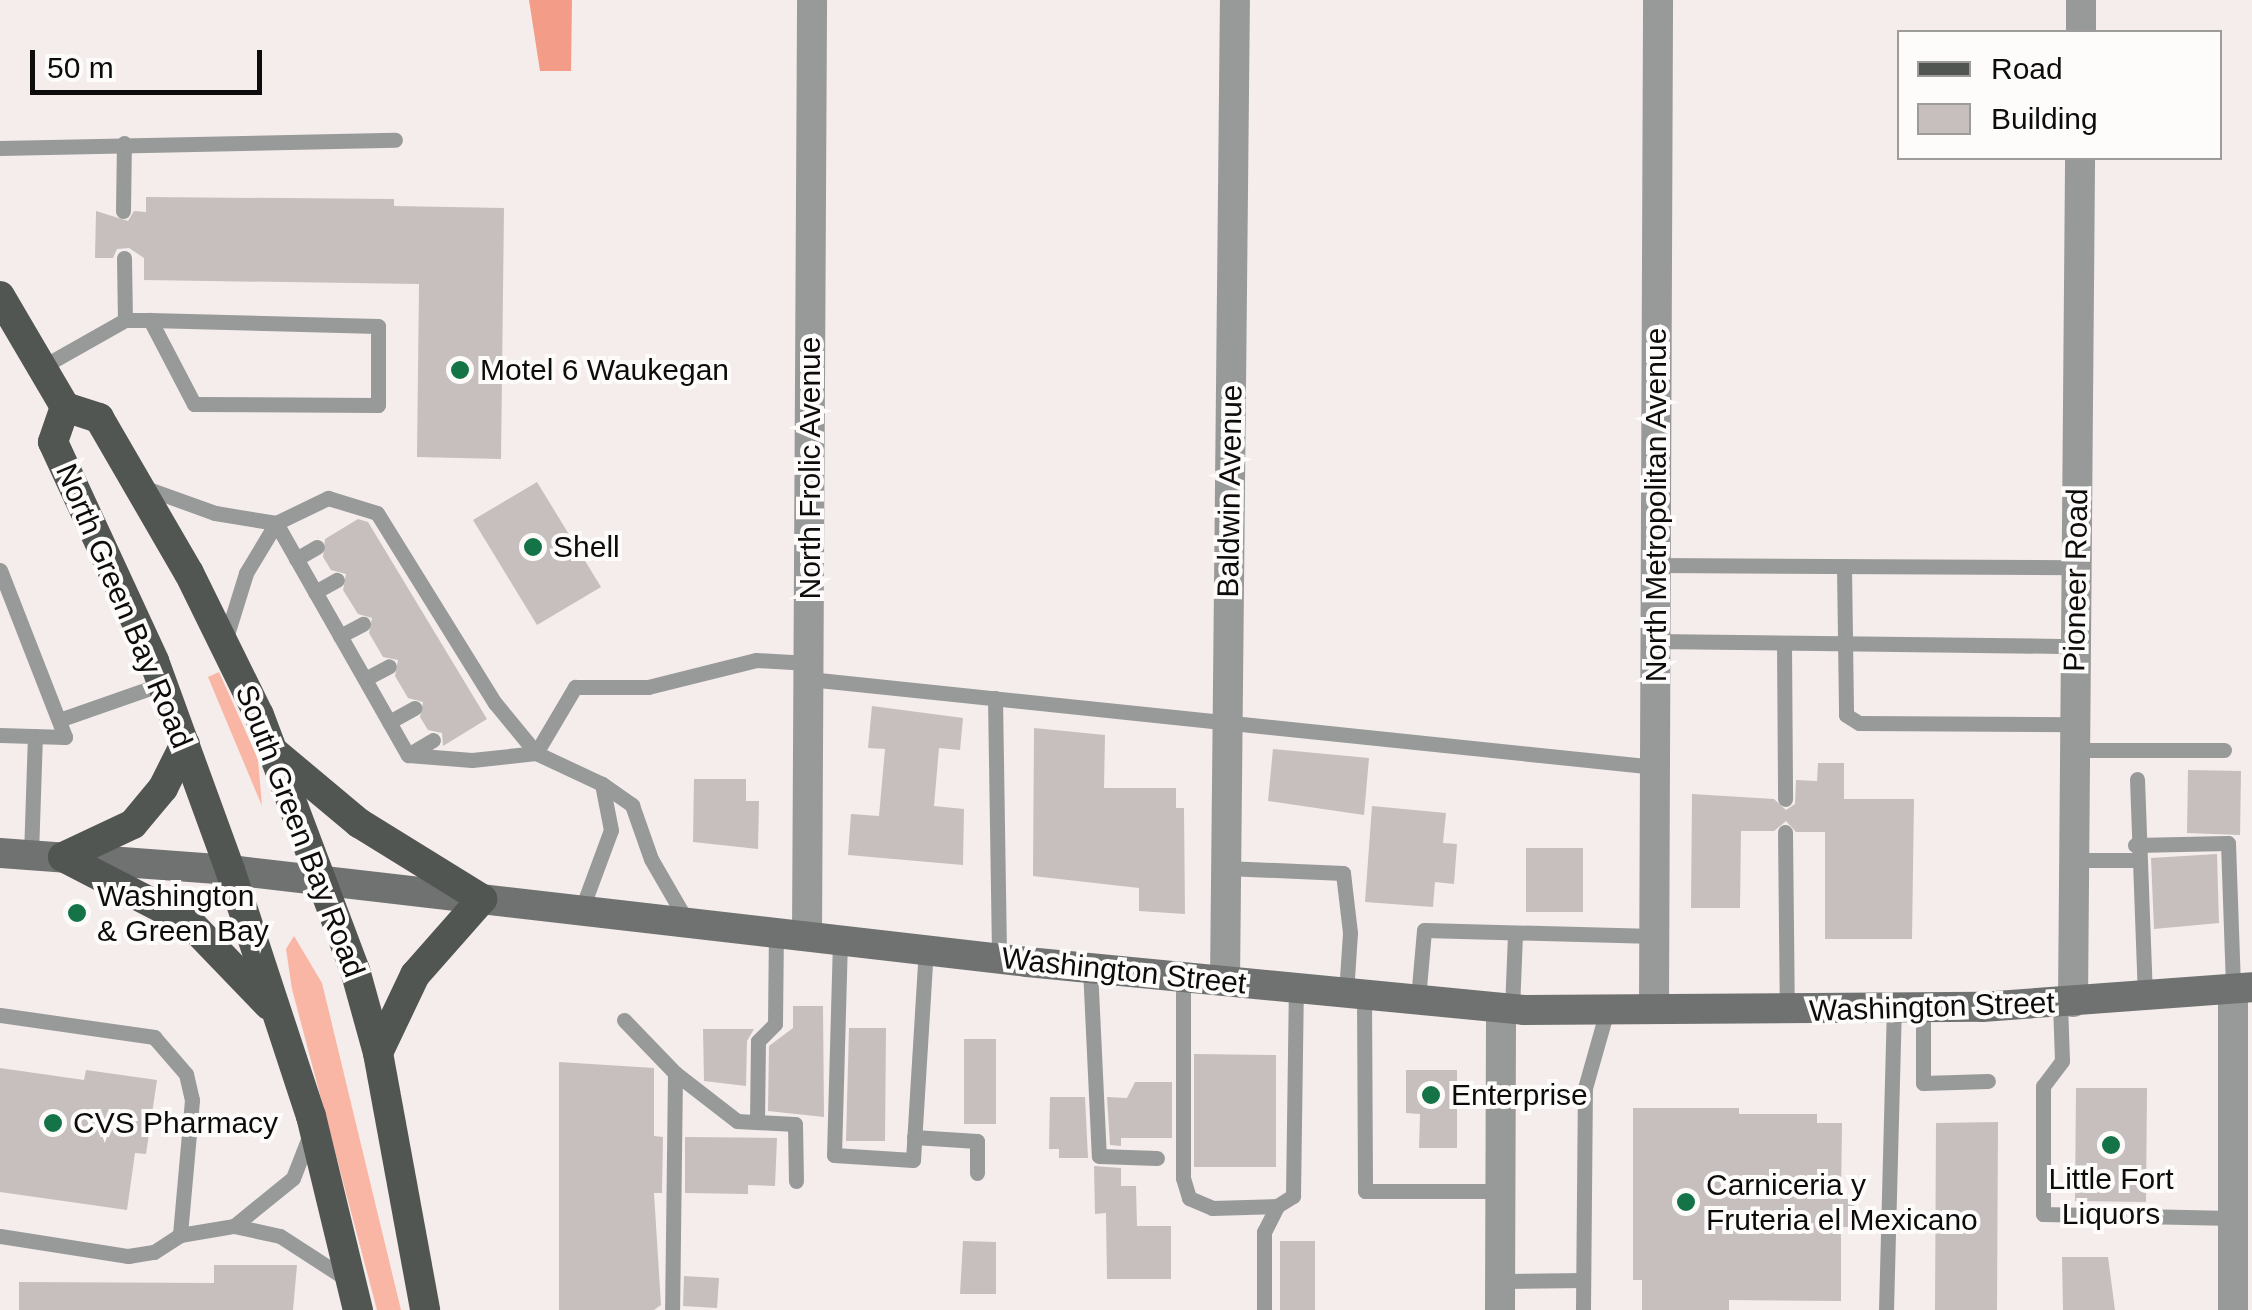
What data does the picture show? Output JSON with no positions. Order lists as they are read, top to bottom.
{
  "streets": {
    "main road": ["North Green Bay Road", "South Green Bay Road", "Washington Street"],
    "street": [
      "North Frolic Avenue",
      "Baldwin Avenue",
      "North Metropolitan Avenue",
      "Pioneer Road"
    ]
  },
  "crossings": [
    ["North Frolic Avenue", "Washington Street"],
    ["Baldwin Avenue", "Washington Street"],
    ["North Metropolitan Avenue", "Washington Street"],
    ["Pioneer Road", "Washington Street"],
    ["North Green Bay Road", "South Green Bay Road"],
    ["North Green Bay Road", "Washington Street"],
    ["South Green Bay Road", "Washington Street"]
  ],
  "places": [
    "Motel 6 Waukegan",
    "Shell",
    "Washington & Green Bay",
    "Enterprise",
    "CVS Pharmacy",
    "Little Fort Liquors",
    "Carniceria y Fruteria el Mexicano"
  ],
  "legend": ["Road", "Building"],
  "scale_bar": "50 m"
}
